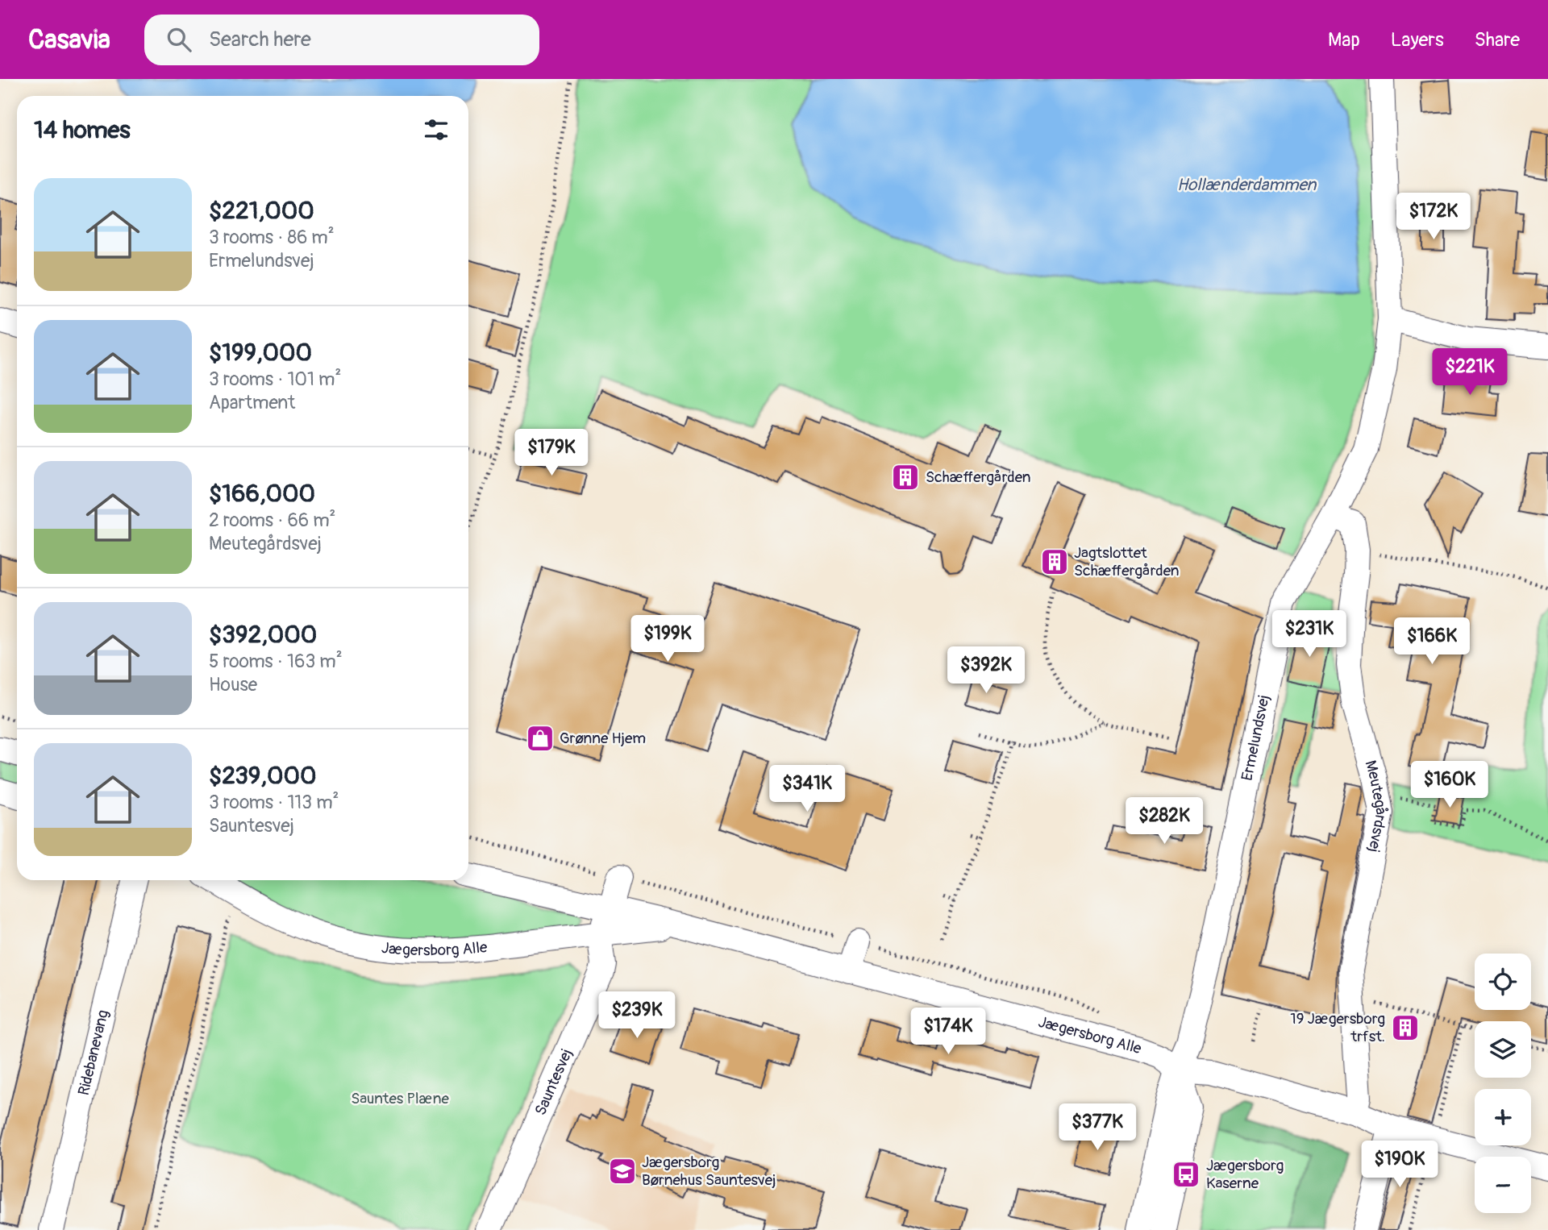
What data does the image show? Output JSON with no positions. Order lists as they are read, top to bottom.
{
  "streets": {
    "street": [
      "Ermelundsvej",
      "Meutegårdsvej",
      "Jægersborg Alle",
      "Ridebanevang",
      "Sauntesvej"
    ]
  },
  "crossings": [
    ["Ermelundsvej", "Meutegårdsvej"],
    ["Ermelundsvej", "Jægersborg Alle"],
    ["Meutegårdsvej", "Jægersborg Alle"],
    ["Jægersborg Alle", "Sauntesvej"]
  ],
  "water": ["Hollænderdammen"],
  "parks": ["Sauntes Plæne"],
  "places": {
    "building": ["Schæffergården", "Jagtslottet Schæffergården", "19 Jægersborg trfst."],
    "shop": ["Grønne Hjem"],
    "school or university": ["Jægersborg Børnehus Sauntesvej"],
    "bus stop": ["Jægersborg Kaserne"]
  },
  "page": {
    "header": "Casavia",
    "search": "Search here",
    "nav": ["Map", "Layers", "Share"],
    "heading": "14 homes",
    "list": [
      {
        "name": "$221,000",
        "note": "3 rooms · 86 m² · Ermelundsvej"
      },
      {
        "name": "$199,000",
        "note": "3 rooms · 101 m² · Apartment"
      },
      {
        "name": "$166,000",
        "note": "2 rooms · 66 m² · Meutegårdsvej"
      },
      {
        "name": "$392,000",
        "note": "5 rooms · 163 m² · House"
      },
      {
        "name": "$239,000",
        "note": "3 rooms · 113 m² · Sauntesvej"
      }
    ],
    "price": [
      "$172K",
      "$221K",
      "$179K",
      "$231K",
      "$199K",
      "$166K",
      "$392K",
      "$160K",
      "$341K",
      "$282K",
      "$239K",
      "$174K",
      "$377K",
      "$190K"
    ],
    "map_buttons": ["+", "−"]
  }
}
